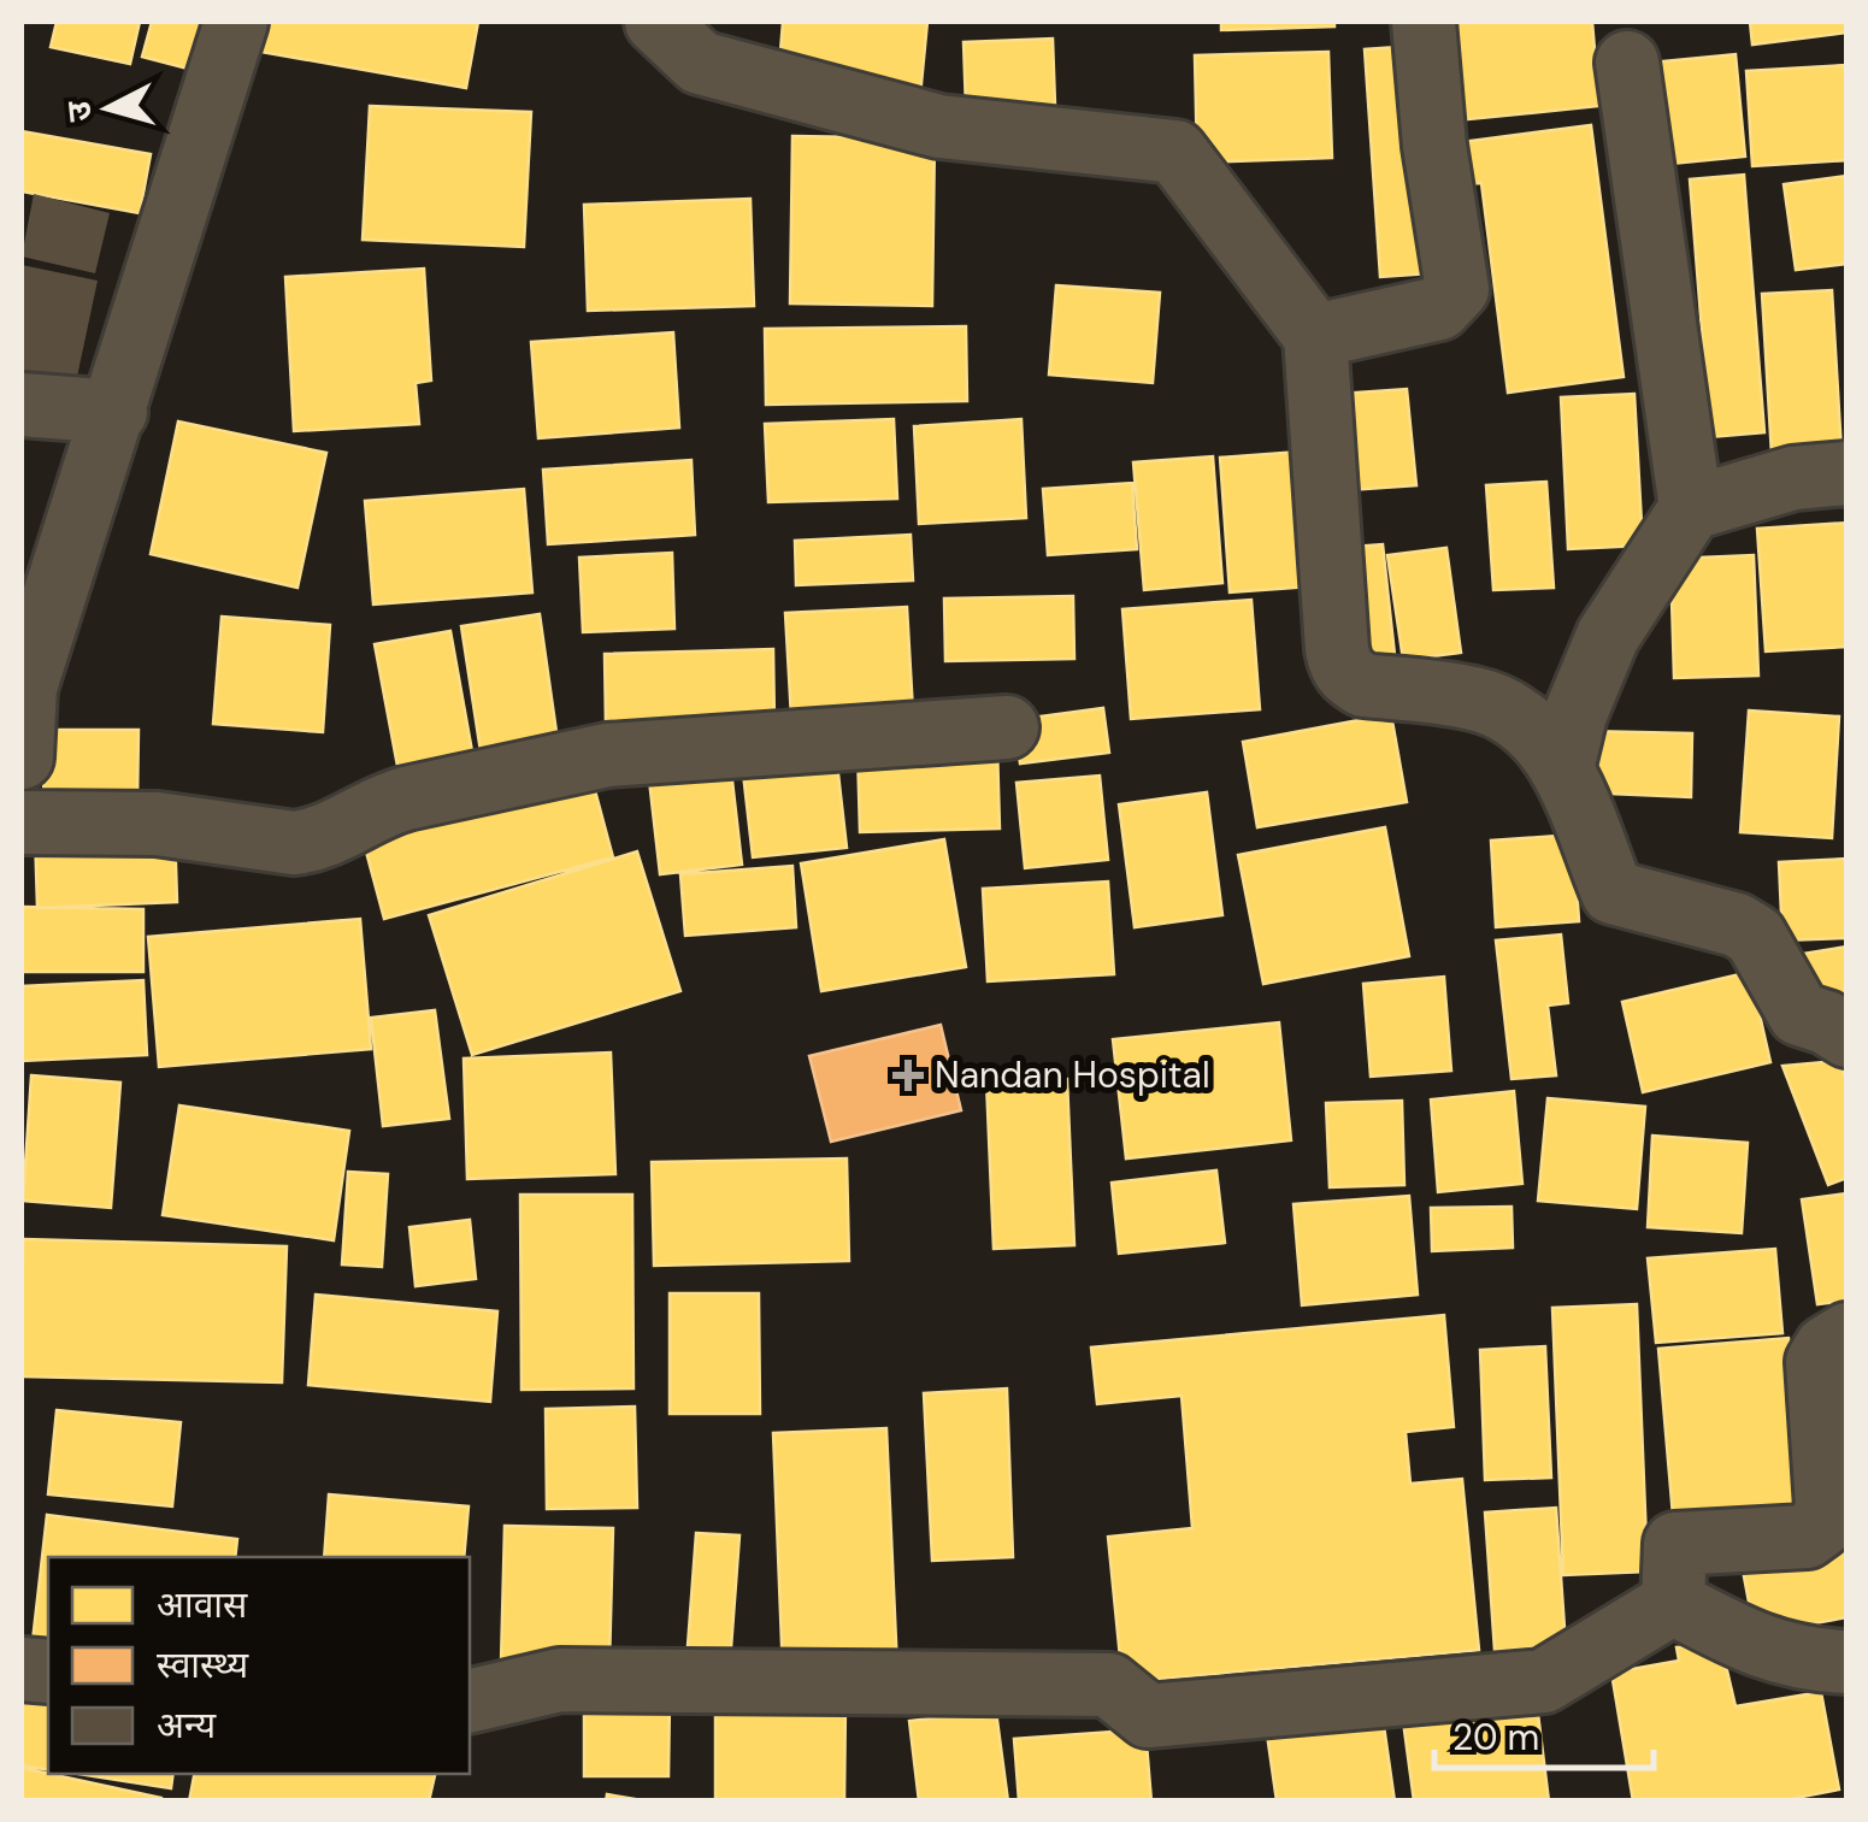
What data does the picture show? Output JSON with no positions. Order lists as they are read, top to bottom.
{
  "places": {
    "health": ["Nandan Hospital"]
  },
  "legend": ["आवास", "स्वास्थ्य", "अन्य"],
  "scale_bar": "20 m",
  "north": "left"
}
